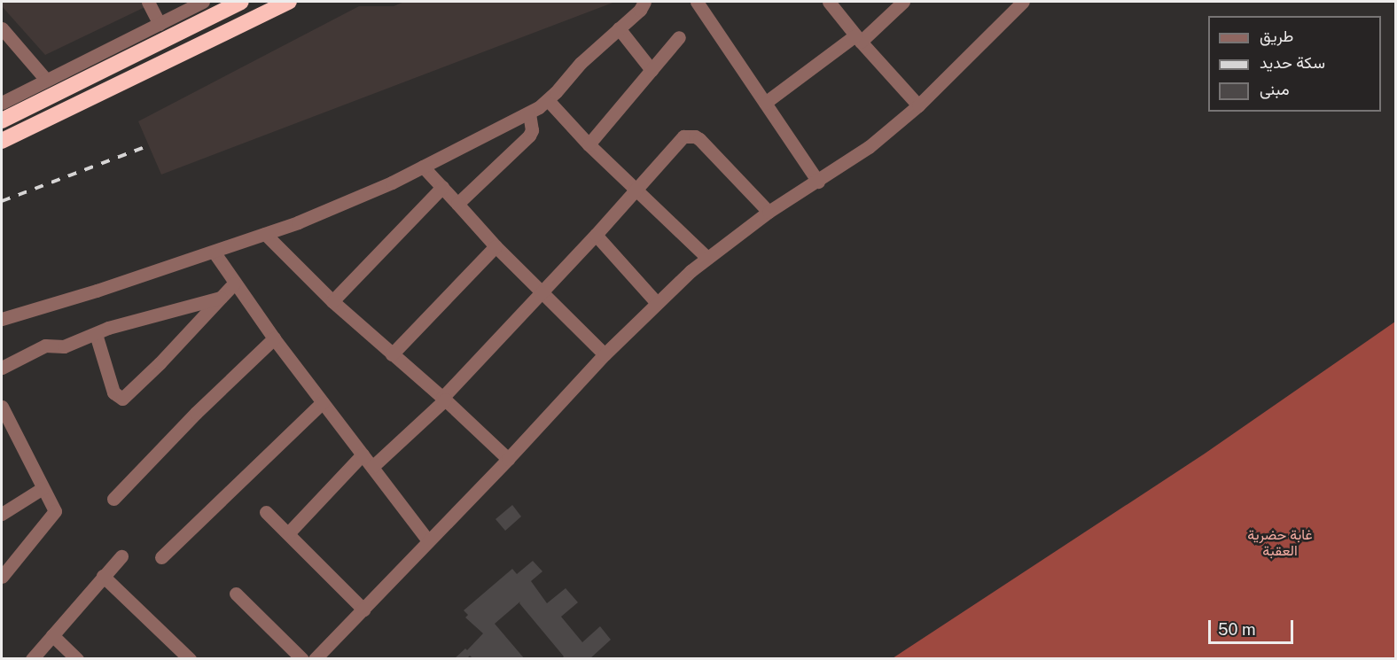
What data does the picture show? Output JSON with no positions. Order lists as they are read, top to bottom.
{
  "parks": ["غابة حضرية العقبة"],
  "legend": ["طريق", "سكة حديد", "مبنى"],
  "scale_bar": "50 m"
}
